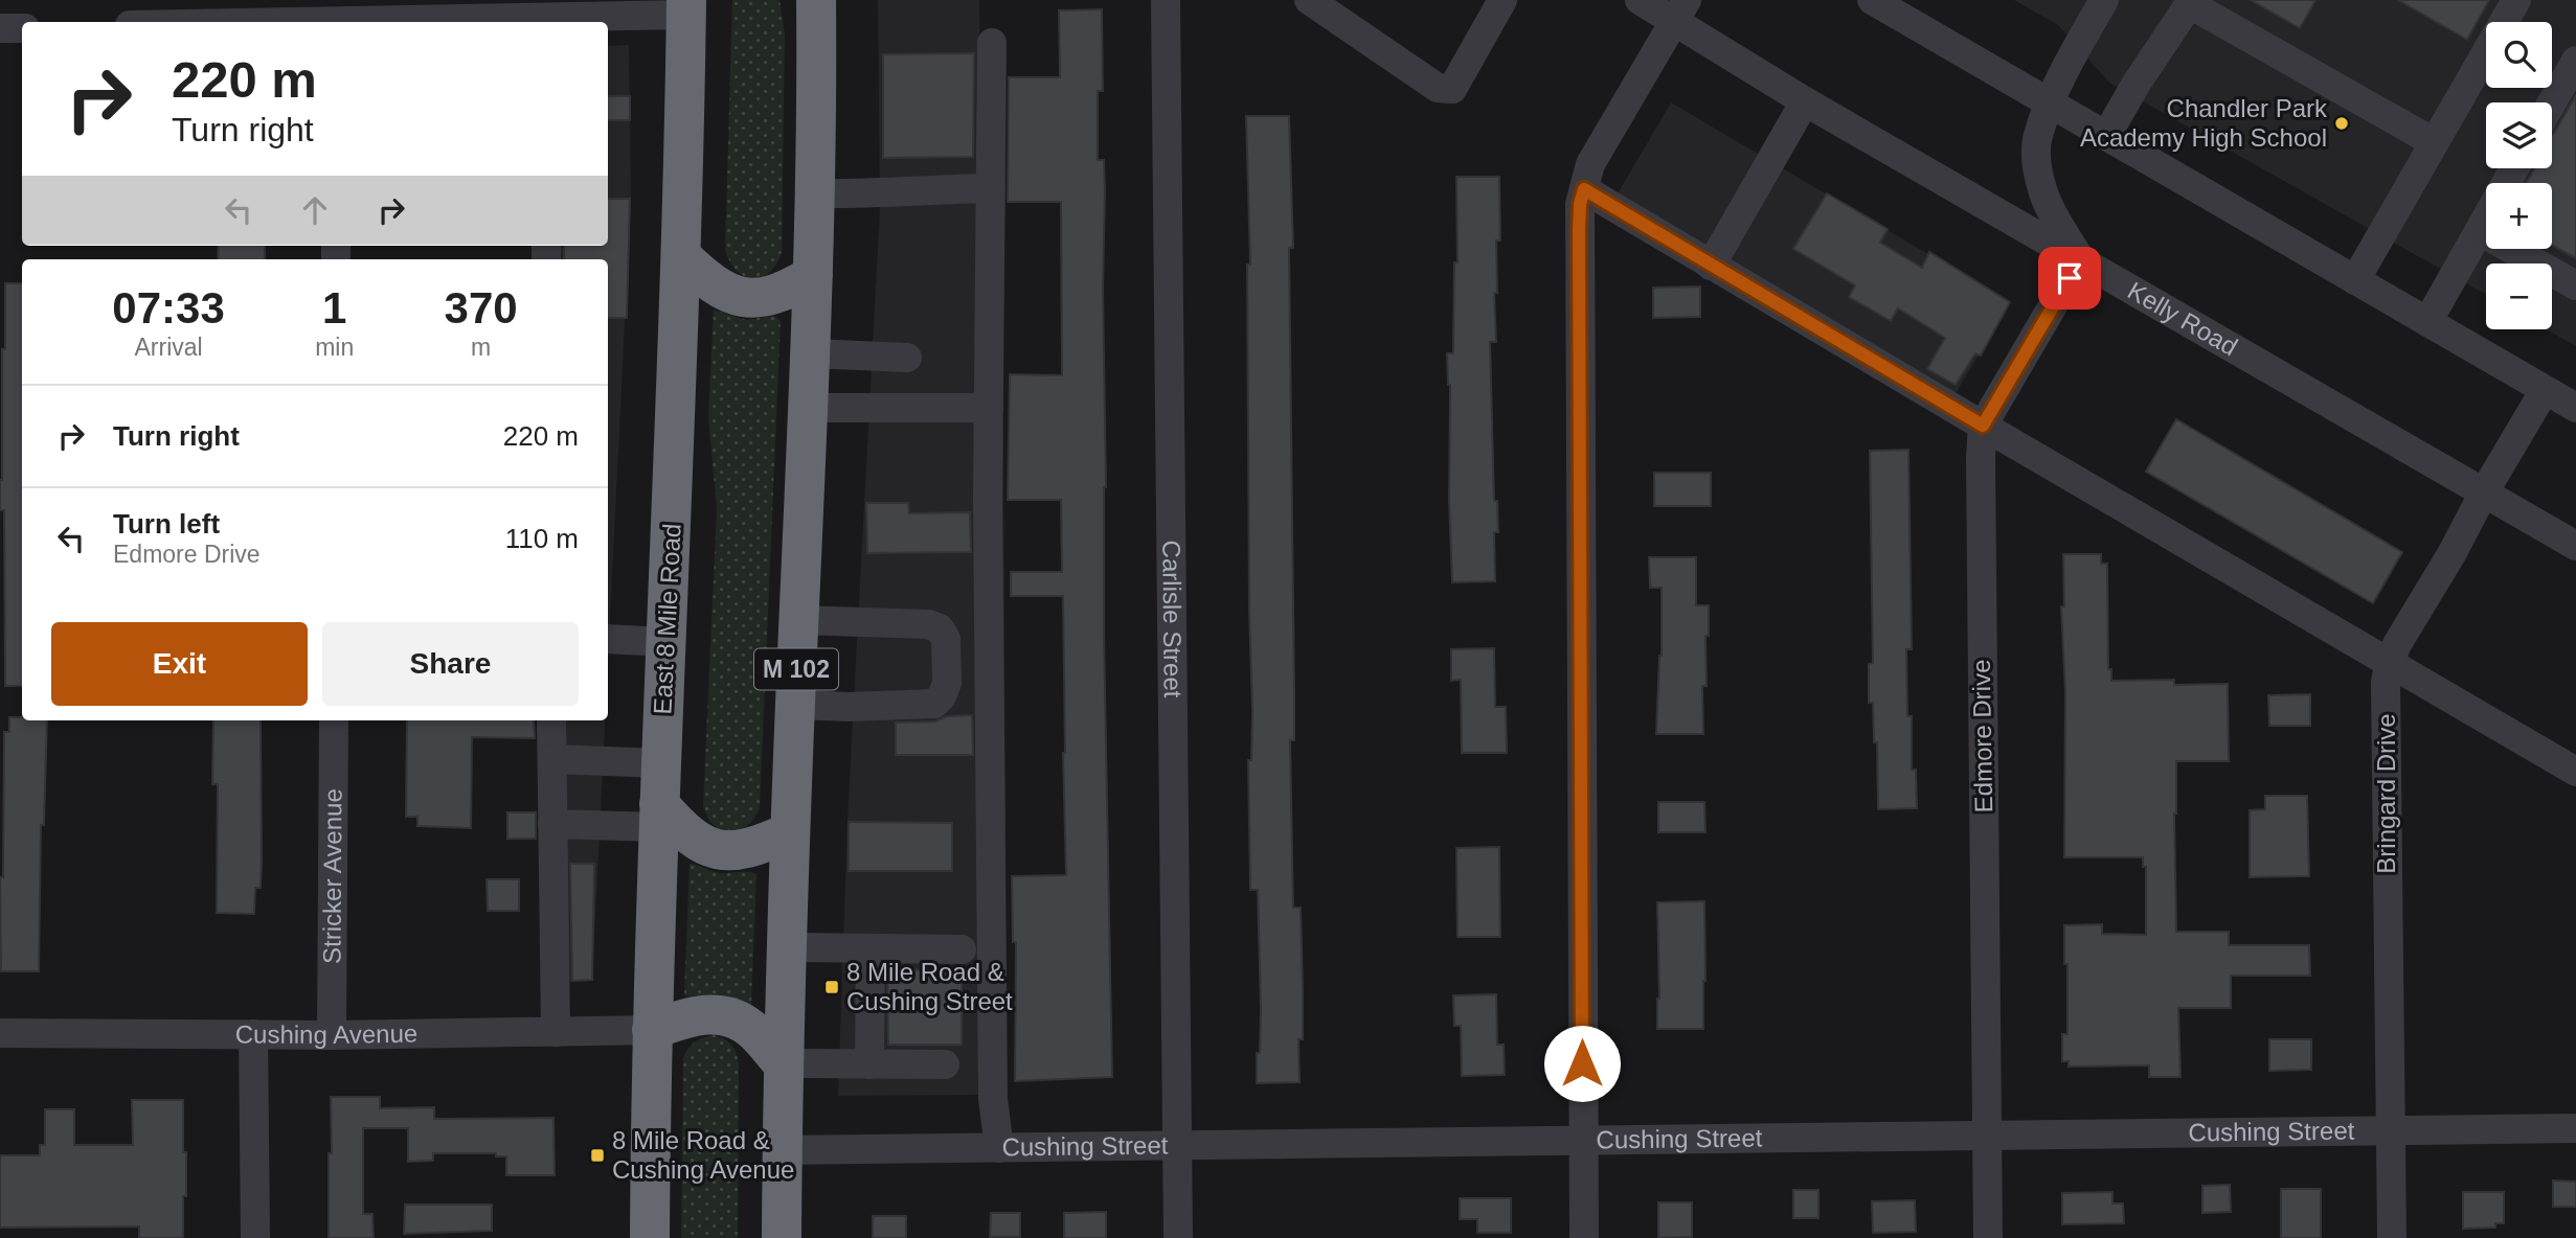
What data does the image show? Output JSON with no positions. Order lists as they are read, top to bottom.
{
  "streets": {
    "highway": ["East 8 Mile Road", "M 102"],
    "street": [
      "Kelly Road",
      "Carlisle Street",
      "Edmore Drive",
      "Bringard Drive",
      "Stricker Avenue",
      "Cushing Avenue",
      "Cushing Street"
    ]
  },
  "crossings": [
    ["Kelly Road", "Edmore Drive"],
    ["Kelly Road", "Bringard Drive"],
    ["East 8 Mile Road", "Cushing Avenue"],
    ["Carlisle Street", "Cushing Street"],
    ["M 102", "Cushing Street"],
    ["Edmore Drive", "Cushing Street"],
    ["Bringard Drive", "Cushing Street"],
    ["Stricker Avenue", "Cushing Avenue"]
  ],
  "places": {
    "other": ["Chandler Park Academy High School"],
    "transit": ["8 Mile Road & Cushing Street", "8 Mile Road & Cushing Avenue"]
  },
  "page": {
    "map_buttons": ["+", "−"],
    "turn": ["220 m", "Turn right"],
    "eta": [
      "07:33",
      "Arrival",
      "1",
      "min",
      "370",
      "m"
    ],
    "list": [
      {
        "name": "Turn right",
        "value": "220 m"
      },
      {
        "name": "Turn left",
        "note": "Edmore Drive",
        "value": "110 m"
      }
    ],
    "buttons": ["Exit", "Share"]
  }
}
